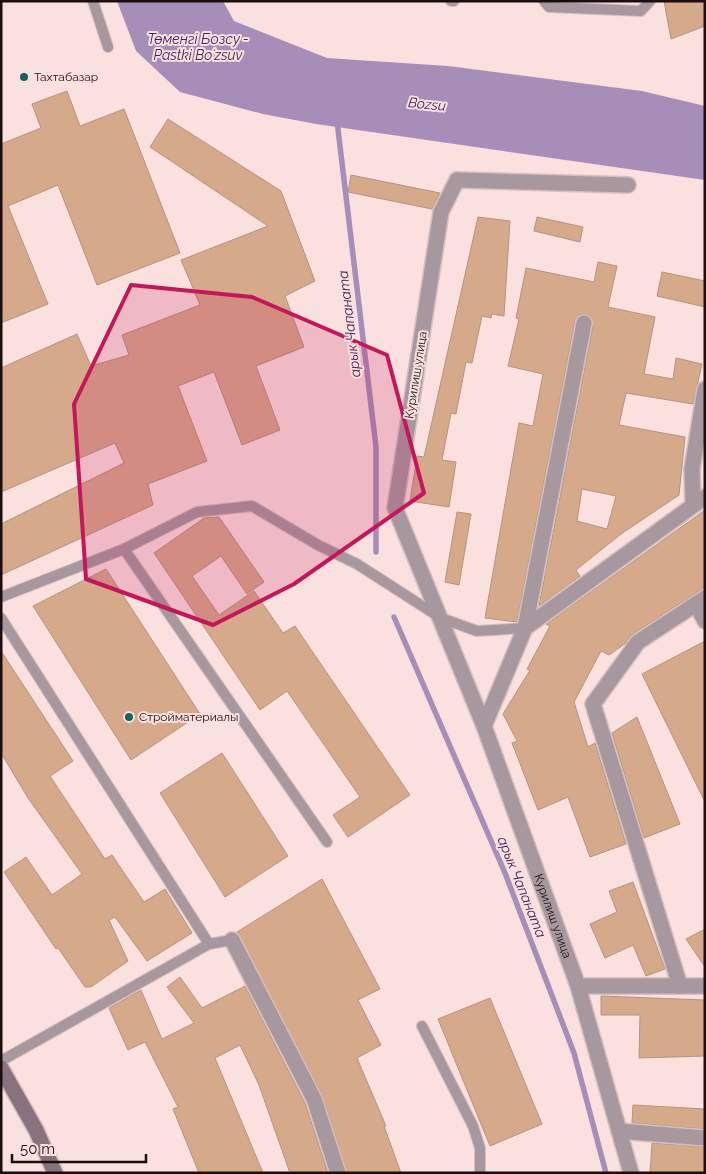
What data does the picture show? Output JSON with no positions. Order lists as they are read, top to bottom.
{
  "streets": {
    "street": ["Курилиш улица"]
  },
  "water": ["Төменгі Бозсу - Pastki Boʻzsuv", "Bozsu", "арык Чапаната"],
  "places": ["Тахтабазар", "Стройматериалы"],
  "scale_bar": "50 m"
}
